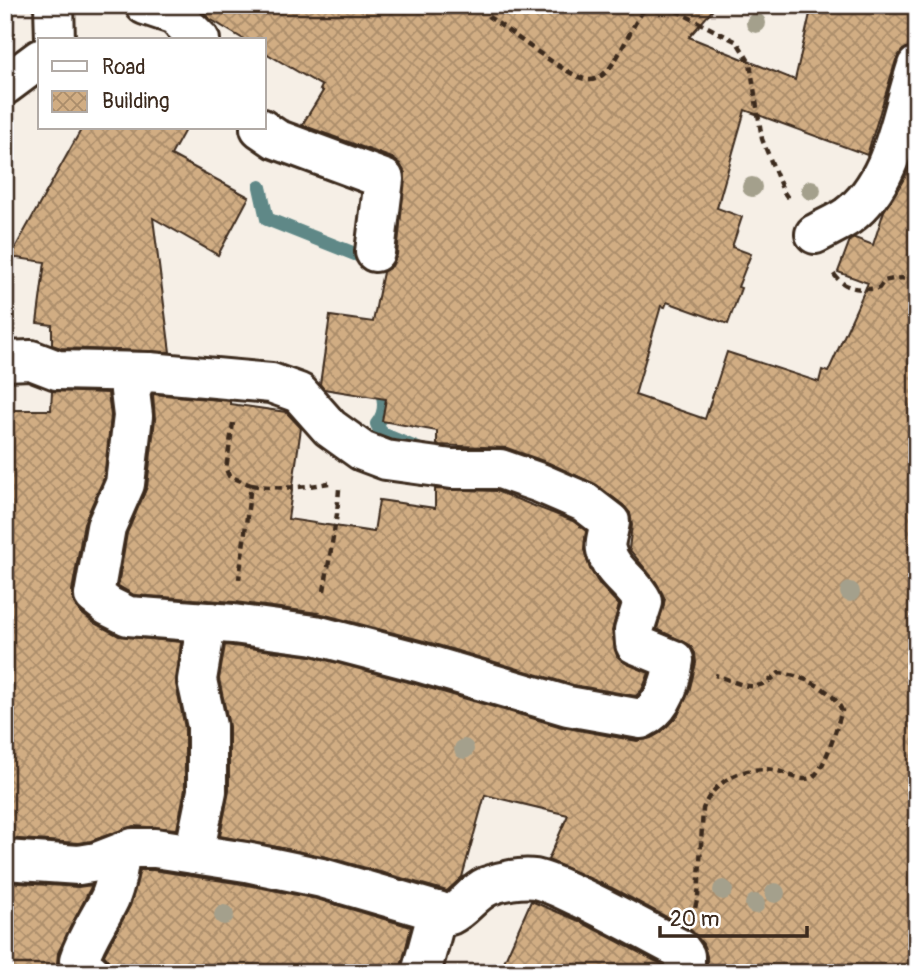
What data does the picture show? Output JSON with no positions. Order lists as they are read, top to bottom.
{
  "legend": ["Road", "Building"],
  "scale_bar": "20 m"
}
